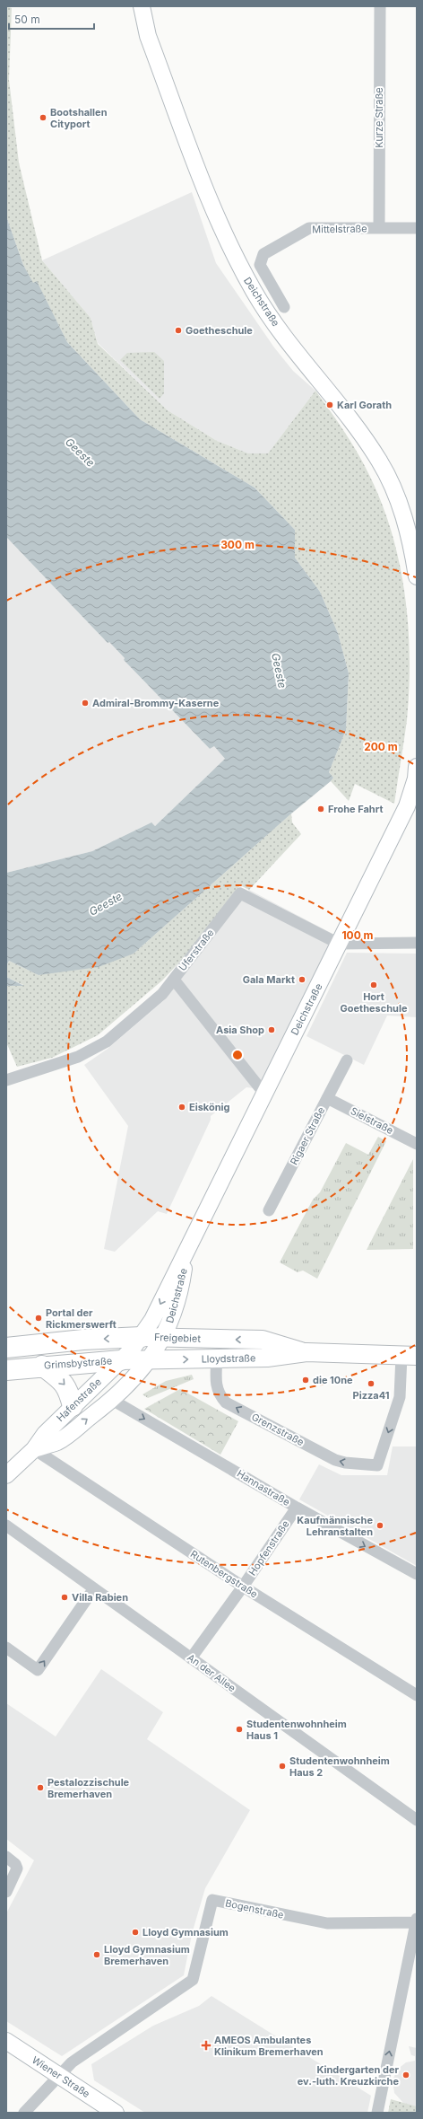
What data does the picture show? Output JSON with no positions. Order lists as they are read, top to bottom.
{
  "streets": {
    "highway": ["Grimsbystraße"],
    "main road": [
      "Deichstraße",
      "Freigebiet",
      "Lloydstraße",
      "Hafenstraße",
      "Wiener Straße"
    ],
    "street": [
      "Kurze Straße",
      "Mittelstraße",
      "Uferstraße",
      "Sielstraße",
      "Rigaer Straße",
      "Grenzstraße",
      "Hannastraße",
      "Hopfenstraße",
      "Rutenbergstraße",
      "An der Allee",
      "Bogenstraße"
    ]
  },
  "crossings": [
    ["Kurze Straße", "Mittelstraße"],
    ["Deichstraße", "Uferstraße"],
    ["Deichstraße", "Freigebiet"],
    ["Deichstraße", "Lloydstraße"],
    ["Deichstraße", "Grimsbystraße"],
    ["Deichstraße", "Hafenstraße"],
    ["Sielstraße", "Rigaer Straße"],
    ["Freigebiet", "Lloydstraße"],
    ["Freigebiet", "Hafenstraße"],
    ["Lloydstraße", "Grimsbystraße"],
    ["Lloydstraße", "Hafenstraße"],
    ["Lloydstraße", "Grenzstraße"],
    ["Grimsbystraße", "Hafenstraße"],
    ["Hafenstraße", "Hannastraße"],
    ["Hafenstraße", "Rutenbergstraße"],
    ["Hannastraße", "Hopfenstraße"],
    ["Hopfenstraße", "Rutenbergstraße"],
    ["Hopfenstraße", "An der Allee"],
    ["Bogenstraße", "Wiener Straße"]
  ],
  "one_way": ["Hannastraße"],
  "water": ["Geeste"],
  "places": {
    "other": [
      "Bootshallen Cityport",
      "Goetheschule",
      "Karl Gorath",
      "Admiral-Brommy-Kaserne",
      "Frohe Fahrt",
      "Gala Markt",
      "Hort Goetheschule",
      "Asia Shop",
      "Eiskönig",
      "Portal der Rickmerswerft",
      "die 10ne",
      "Pizza41",
      "Kaufmännische Lehranstalten",
      "Villa Rabien",
      "Studentenwohnheim Haus 1",
      "Studentenwohnheim Haus 2",
      "Pestalozzischule Bremerhaven",
      "Lloyd Gymnasium",
      "Lloyd Gymnasium Bremerhaven",
      "Kindergarten der ev.-luth. Kreuzkirche"
    ],
    "health": ["AMEOS Ambulantes Klinikum Bremerhaven"]
  },
  "scale_bar": "50 m",
  "rings": ["300 m", "200 m", "100 m"]
}
